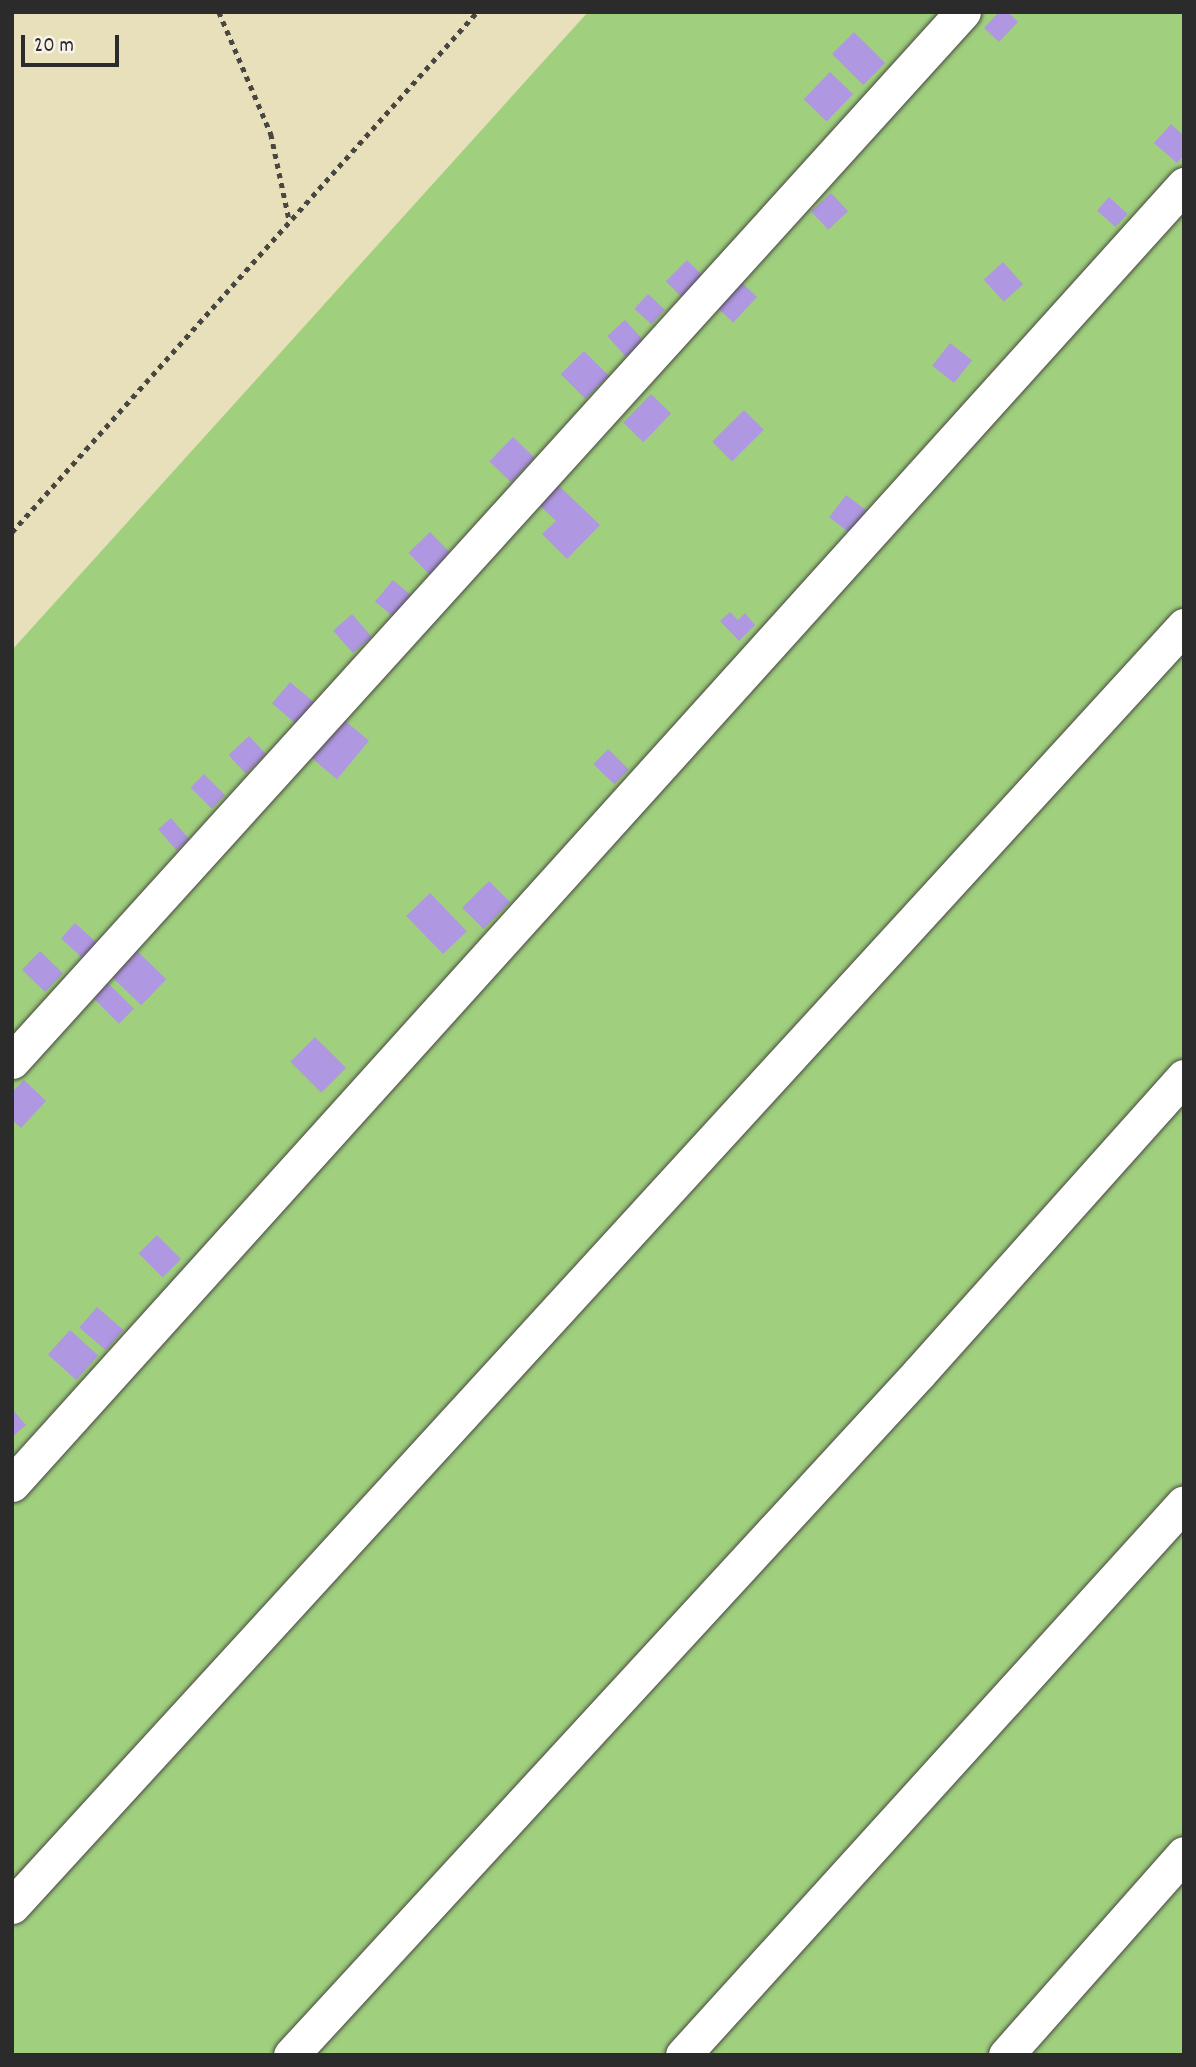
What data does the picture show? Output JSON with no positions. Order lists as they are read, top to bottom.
{
  "scale_bar": "20 m"
}
